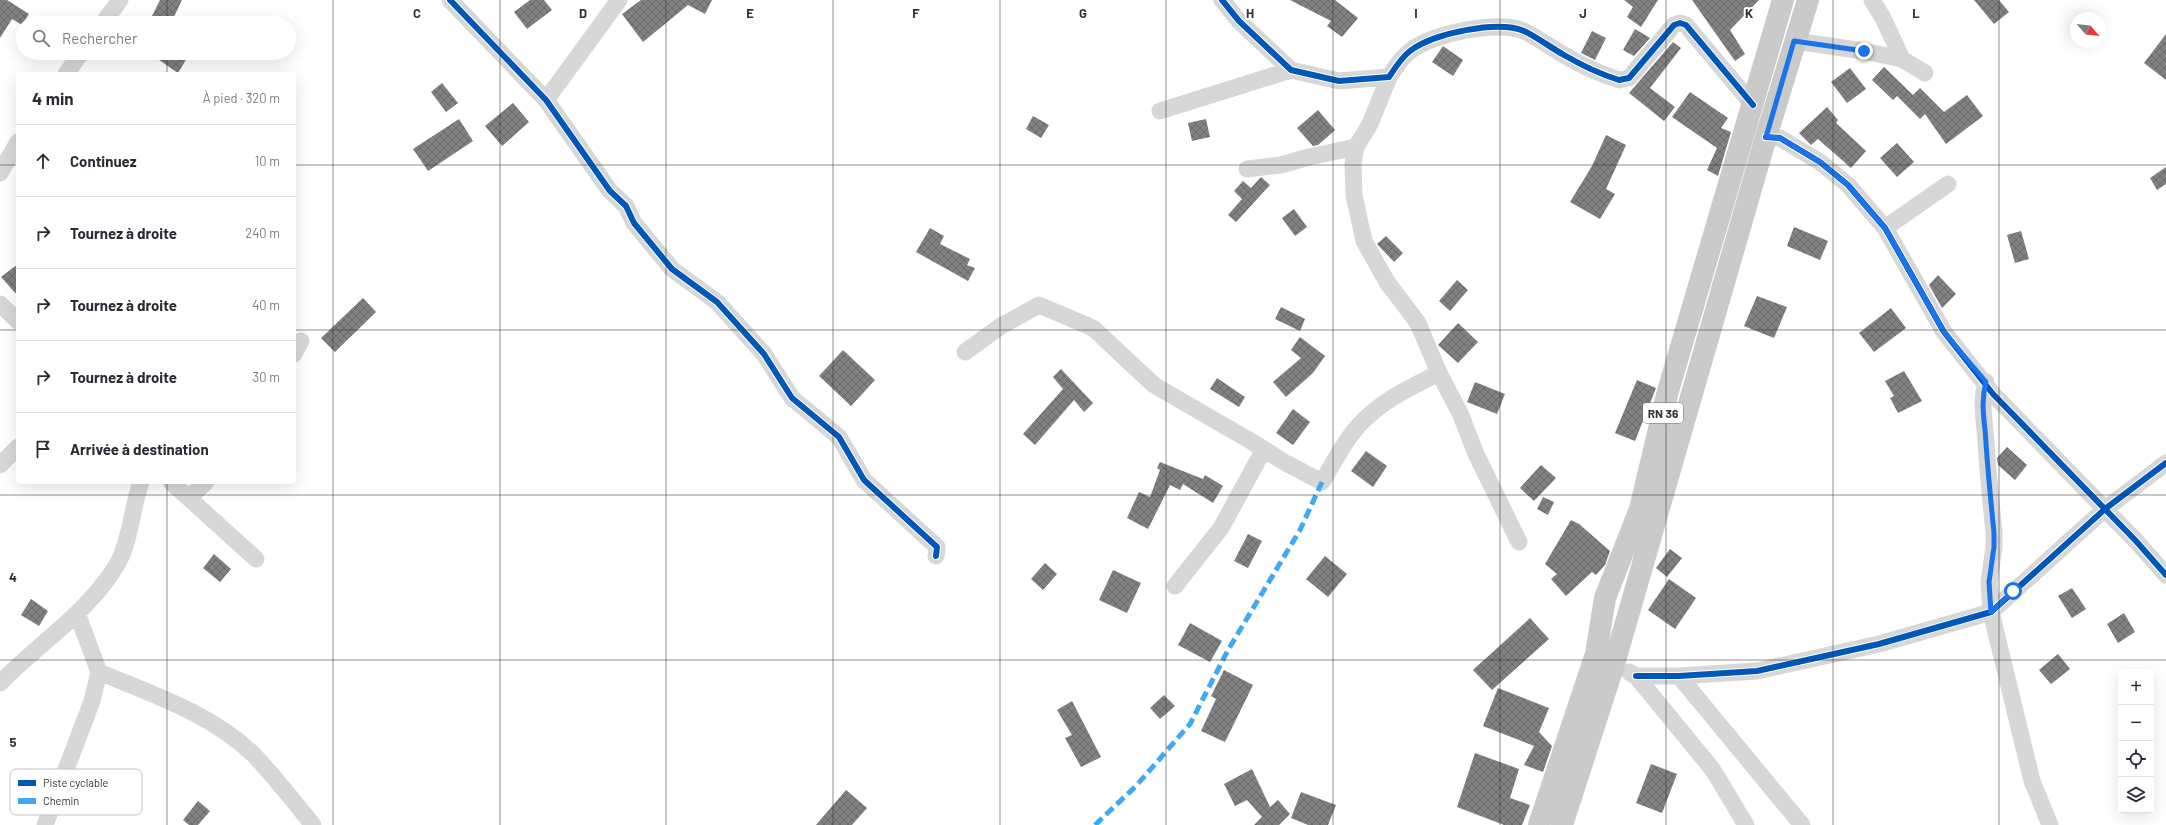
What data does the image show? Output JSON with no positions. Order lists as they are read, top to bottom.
{
  "streets": {
    "main road": ["RN 36"]
  },
  "legend": ["Piste cyclable", "Chemin"],
  "north": "bottom right",
  "page": {
    "search": "Rechercher",
    "heading": ["4 min", "À pied · 320 m"],
    "list": [
      ["Continuez", "10 m"],
      ["Tournez à droite", "240 m"],
      ["Tournez à droite", "40 m"],
      ["Tournez à droite", "30 m"],
      "Arrivée à destination"
    ],
    "map_buttons": ["+", "−"]
  },
  "grid": {
    "columns": [
      "C",
      "D",
      "E",
      "F",
      "G",
      "H",
      "I",
      "J",
      "K",
      "L"
    ],
    "rows": ["4", "5"]
  }
}
